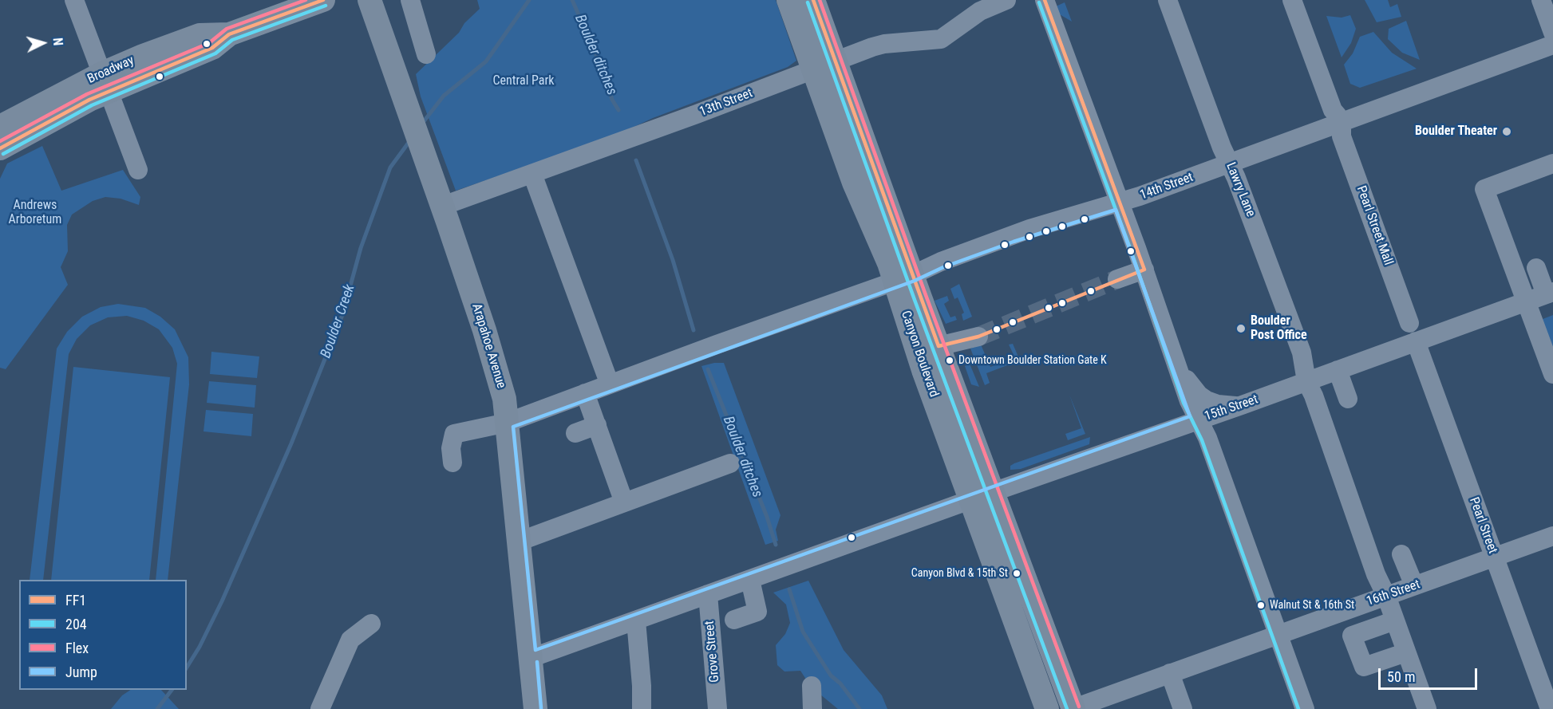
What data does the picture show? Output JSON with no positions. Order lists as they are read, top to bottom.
{
  "streets": {
    "main road": ["Broadway", "Arapahoe Avenue", "Canyon Boulevard"],
    "street": [
      "13th Street",
      "14th Street",
      "Lawry Lane",
      "Pearl Street Mall",
      "15th Street",
      "Pearl Street",
      "16th Street",
      "Grove Street"
    ]
  },
  "crossings": [
    ["13th Street", "Arapahoe Avenue"],
    ["13th Street", "Canyon Boulevard"],
    ["14th Street", "Lawry Lane"],
    ["14th Street", "Arapahoe Avenue"],
    ["14th Street", "Canyon Boulevard"],
    ["Lawry Lane", "15th Street"],
    ["Lawry Lane", "16th Street"],
    ["Pearl Street Mall", "15th Street"],
    ["Pearl Street Mall", "Pearl Street"],
    ["Arapahoe Avenue", "15th Street"],
    ["Canyon Boulevard", "15th Street"],
    ["Canyon Boulevard", "16th Street"],
    ["15th Street", "Pearl Street"],
    ["15th Street", "Grove Street"],
    ["Pearl Street", "16th Street"]
  ],
  "water": ["Boulder ditches", "Boulder Creek"],
  "parks": ["Central Park", "Andrews Arboretum"],
  "places": [
    "Boulder Theater",
    "Boulder Post Office",
    "Downtown Boulder Station Gate K",
    "Canyon Blvd & 15th St",
    "Walnut St & 16th St"
  ],
  "lines": [
    "transit line FF1",
    "transit line Flex",
    "transit line 204",
    "transit line Jump"
  ],
  "legend": [
    "FF1",
    "204",
    "Flex",
    "Jump"
  ],
  "scale_bar": "50 m",
  "north": "right"
}
